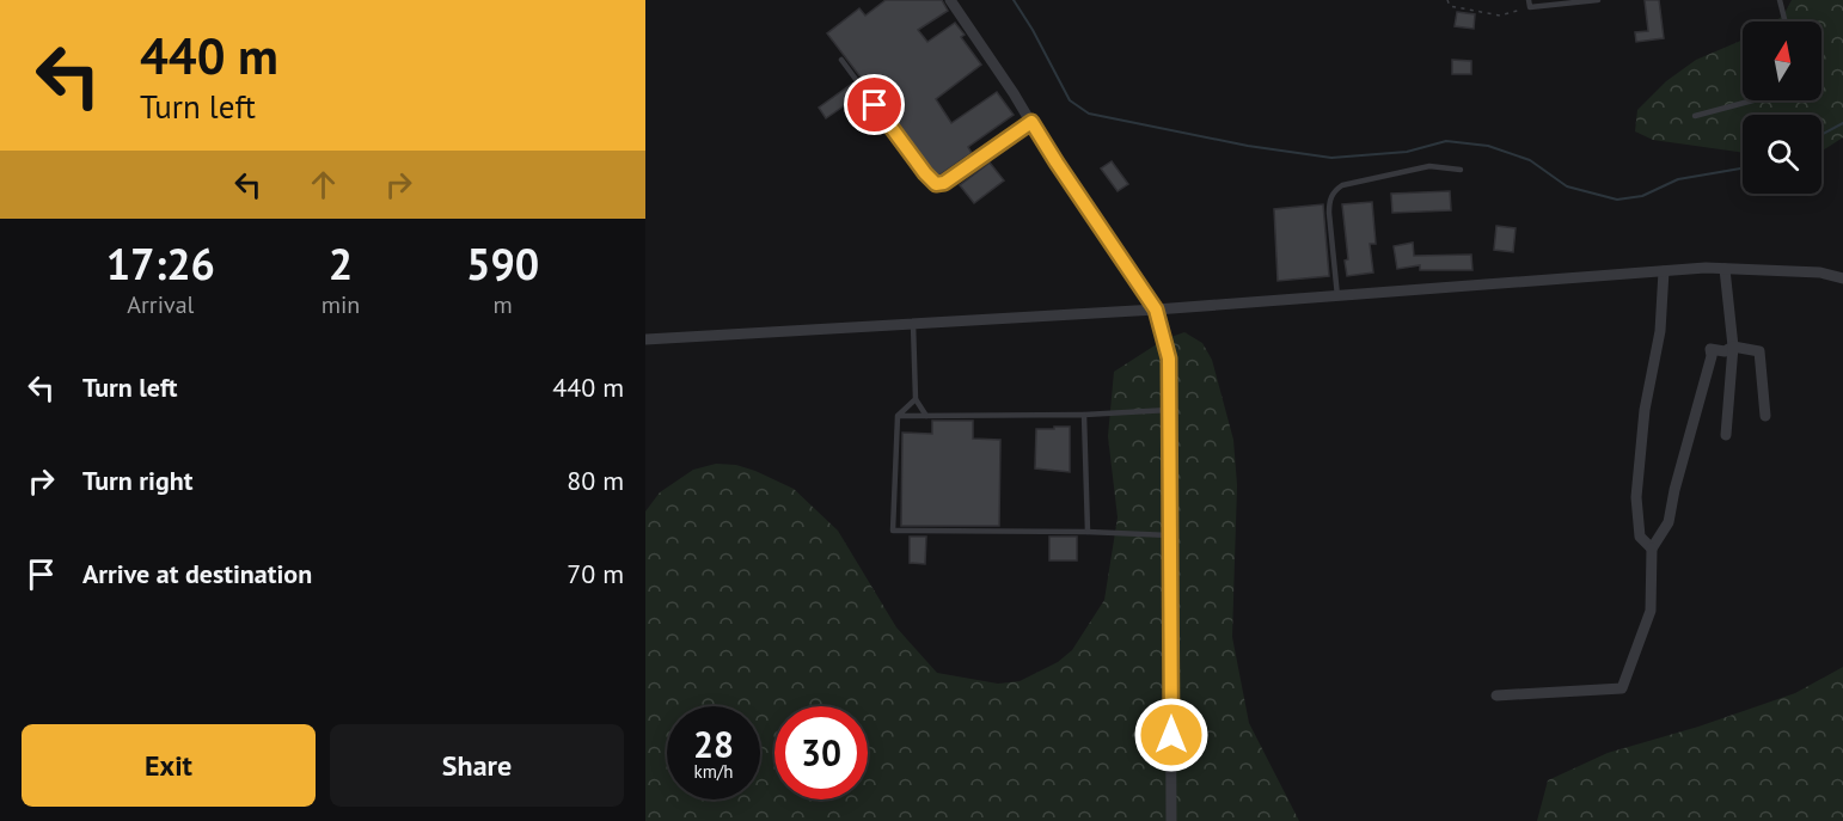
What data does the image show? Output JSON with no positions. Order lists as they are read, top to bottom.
{
  "north": "top",
  "page": {
    "turn": ["440 m", "Turn left"],
    "eta": [
      "17:26",
      "Arrival",
      "2",
      "min",
      "590",
      "m"
    ],
    "list": [
      {
        "name": "Turn left",
        "value": "440 m"
      },
      {
        "name": "Turn right",
        "value": "80 m"
      },
      {
        "name": "Arrive at destination",
        "value": "70 m"
      }
    ],
    "speed": "28 km/h",
    "limit": "30",
    "buttons": ["Exit", "Share"]
  }
}
